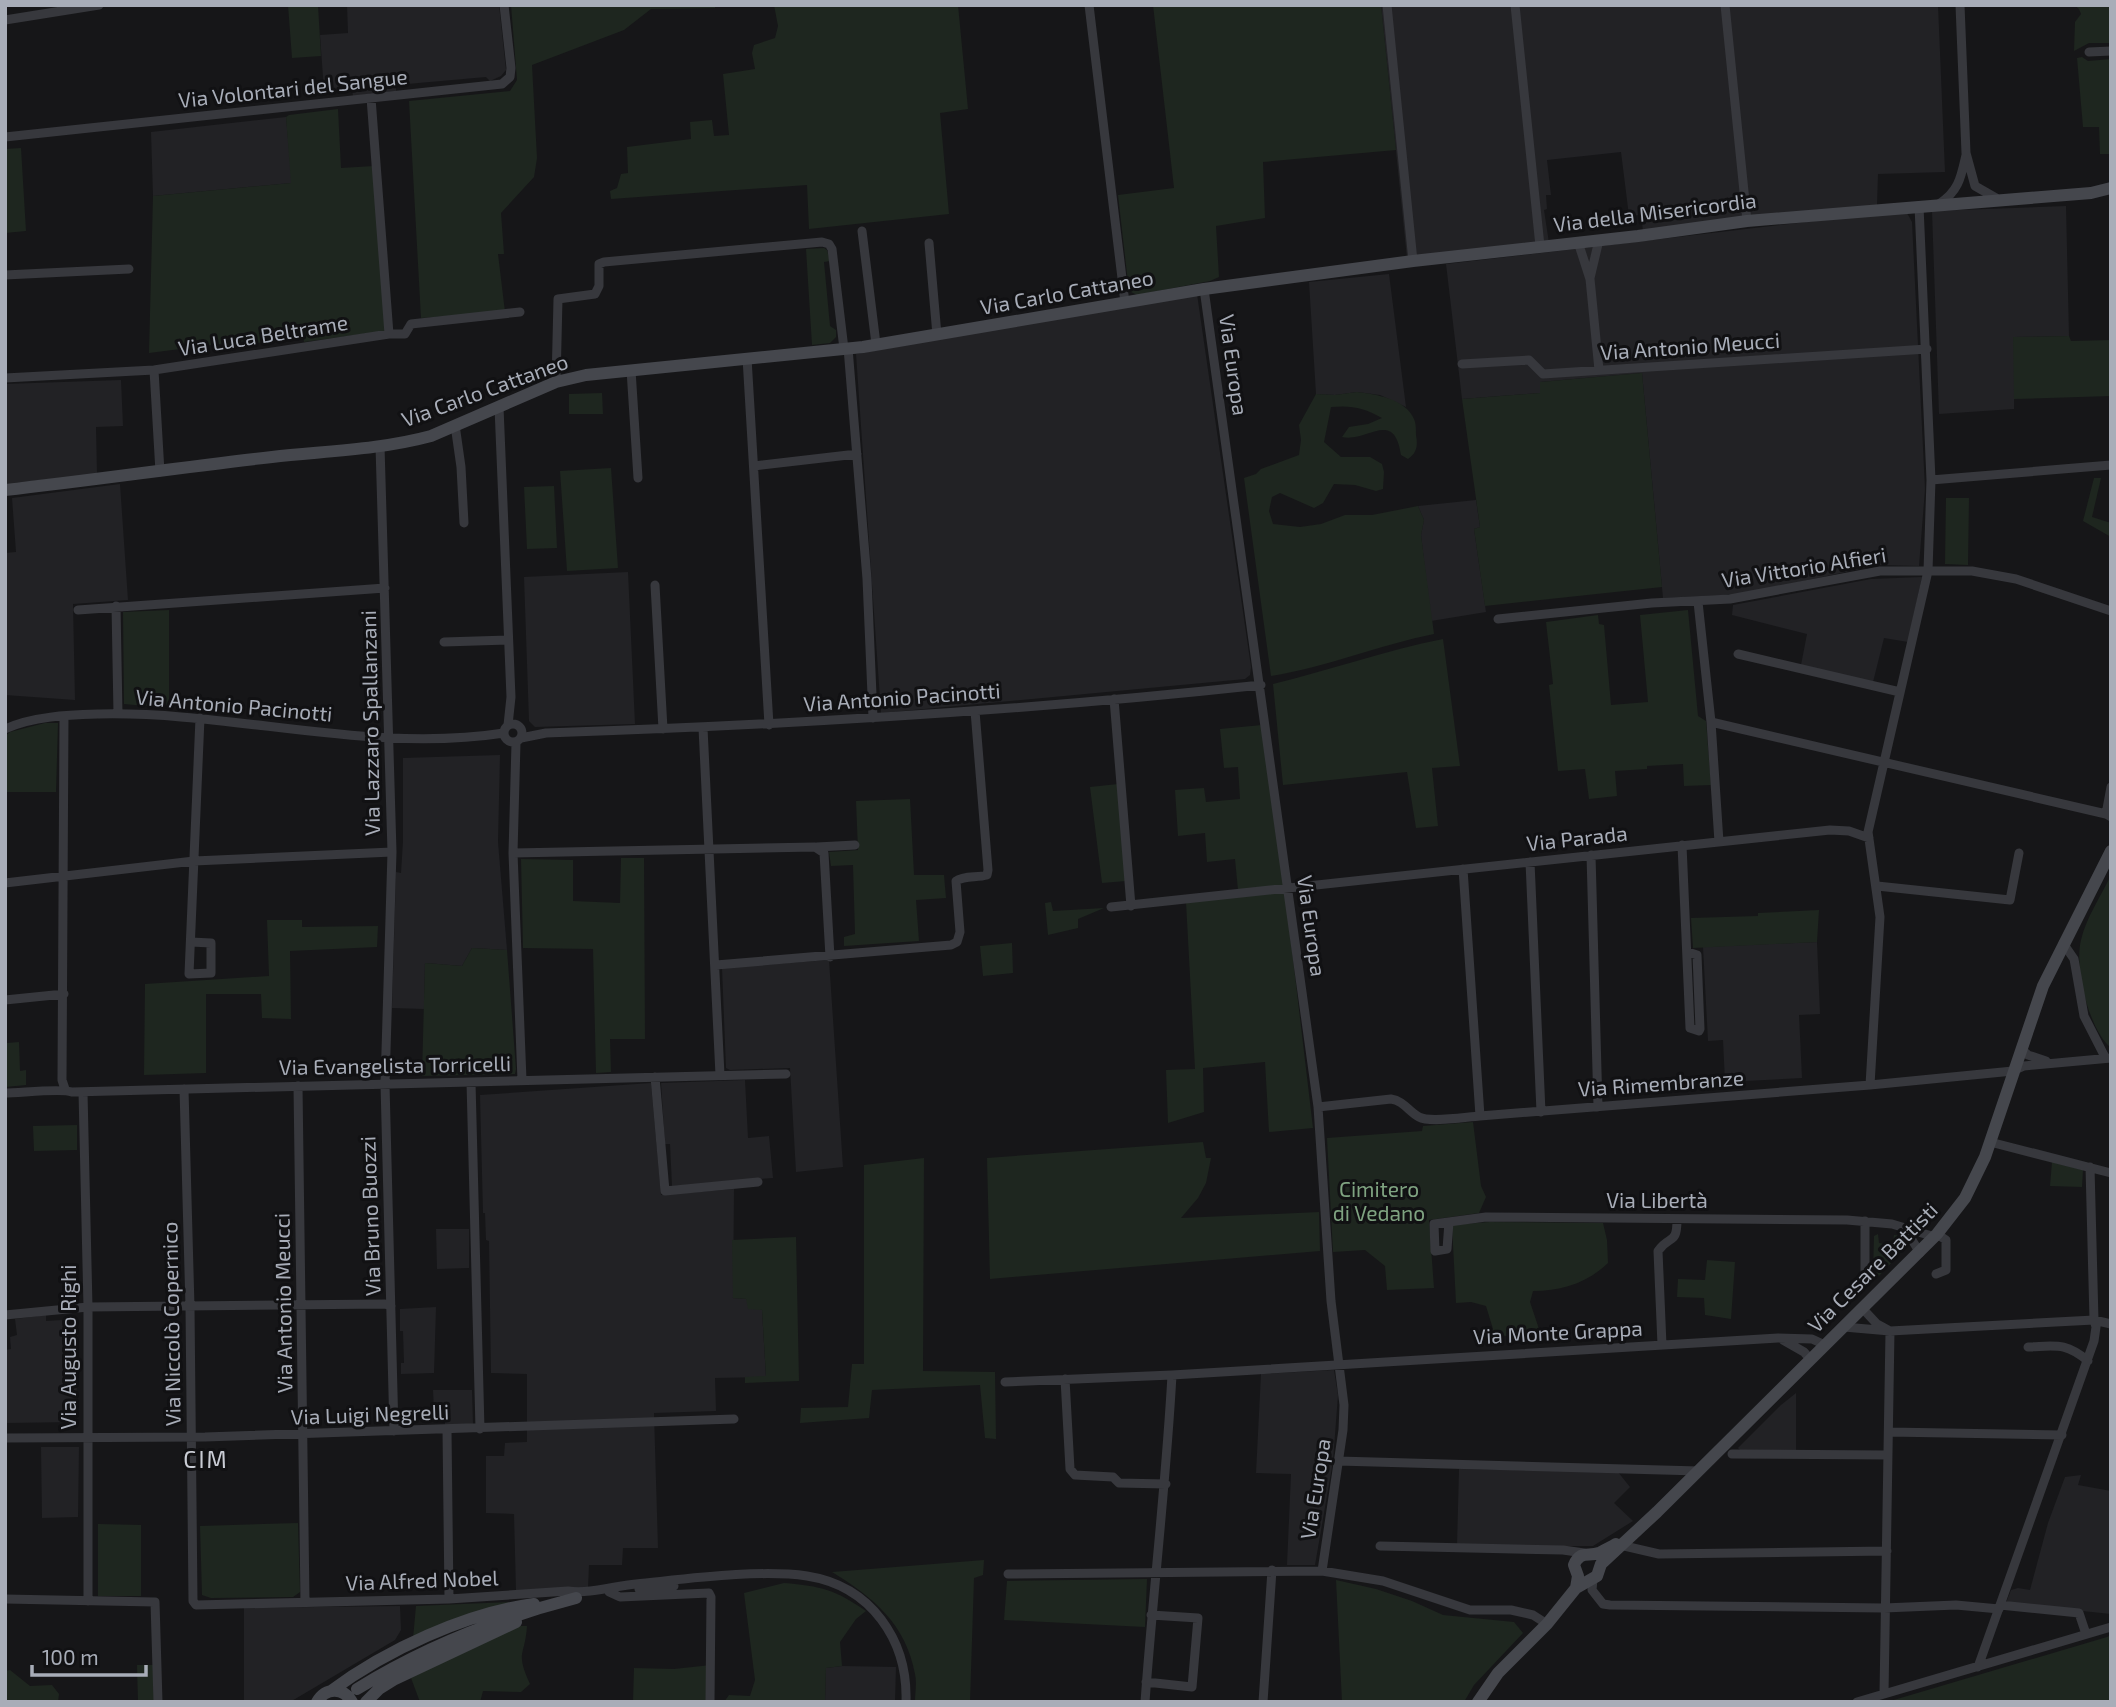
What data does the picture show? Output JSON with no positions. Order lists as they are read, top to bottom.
{
  "streets": {
    "street": [
      "Via Volontari del Sangue",
      "Via della Misericordia",
      "Via Carlo Cattaneo",
      "Via Luca Beltrame",
      "Via Antonio Meucci",
      "Via Europa",
      "Via Vittorio Alfieri",
      "Via Antonio Pacinotti",
      "Via Lazzaro Spallanzani",
      "Via Parada",
      "Via Evangelista Torricelli",
      "Via Rimembranze",
      "Via Libertà",
      "Via Bruno Buozzi",
      "Via Cesare Battisti",
      "Via Niccolò Copernico",
      "Via Monte Grappa",
      "Via Augusto Righi",
      "Via Luigi Negrelli",
      "Via Alfred Nobel"
    ]
  },
  "crossings": [
    ["Via della Misericordia", "Via Carlo Cattaneo"],
    ["Via della Misericordia", "Via Europa"],
    ["Via Carlo Cattaneo", "Via Europa"],
    ["Via Carlo Cattaneo", "Via Lazzaro Spallanzani"],
    ["Via Antonio Meucci", "Via Evangelista Torricelli"],
    ["Via Antonio Meucci", "Via Luigi Negrelli"],
    ["Via Antonio Meucci", "Via Alfred Nobel"],
    ["Via Europa", "Via Antonio Pacinotti"],
    ["Via Europa", "Via Parada"],
    ["Via Europa", "Via Rimembranze"],
    ["Via Europa", "Via Monte Grappa"],
    ["Via Antonio Pacinotti", "Via Lazzaro Spallanzani"],
    ["Via Lazzaro Spallanzani", "Via Bruno Buozzi"],
    ["Via Evangelista Torricelli", "Via Bruno Buozzi"],
    ["Via Evangelista Torricelli", "Via Niccolò Copernico"],
    ["Via Evangelista Torricelli", "Via Augusto Righi"],
    ["Via Rimembranze", "Via Cesare Battisti"],
    ["Via Libertà", "Via Cesare Battisti"],
    ["Via Bruno Buozzi", "Via Luigi Negrelli"],
    ["Via Cesare Battisti", "Via Monte Grappa"],
    ["Via Niccolò Copernico", "Via Luigi Negrelli"],
    ["Via Niccolò Copernico", "Via Alfred Nobel"],
    ["Via Augusto Righi", "Via Luigi Negrelli"]
  ],
  "districts": ["CIM"],
  "parks": ["Cimitero di Vedano"],
  "scale_bar": "100 m"
}
